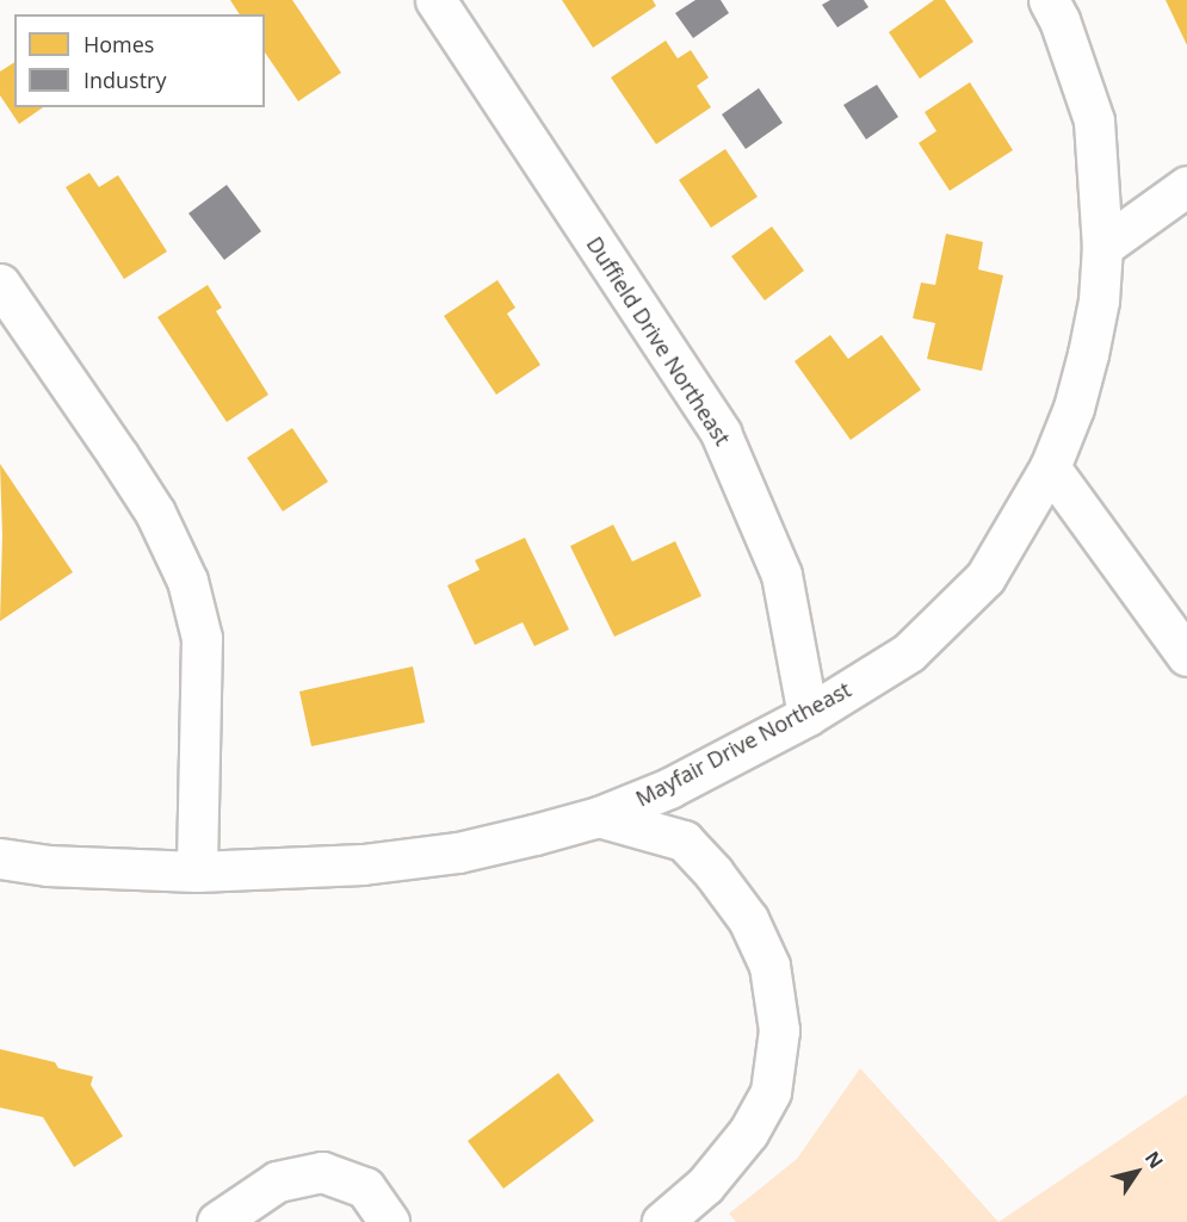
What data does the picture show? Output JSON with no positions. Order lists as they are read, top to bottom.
{
  "streets": {
    "street": ["Duffield Drive Northeast", "Mayfair Drive Northeast"]
  },
  "crossings": [
    ["Duffield Drive Northeast", "Mayfair Drive Northeast"]
  ],
  "legend": ["Homes", "Industry"],
  "north": "top right"
}
